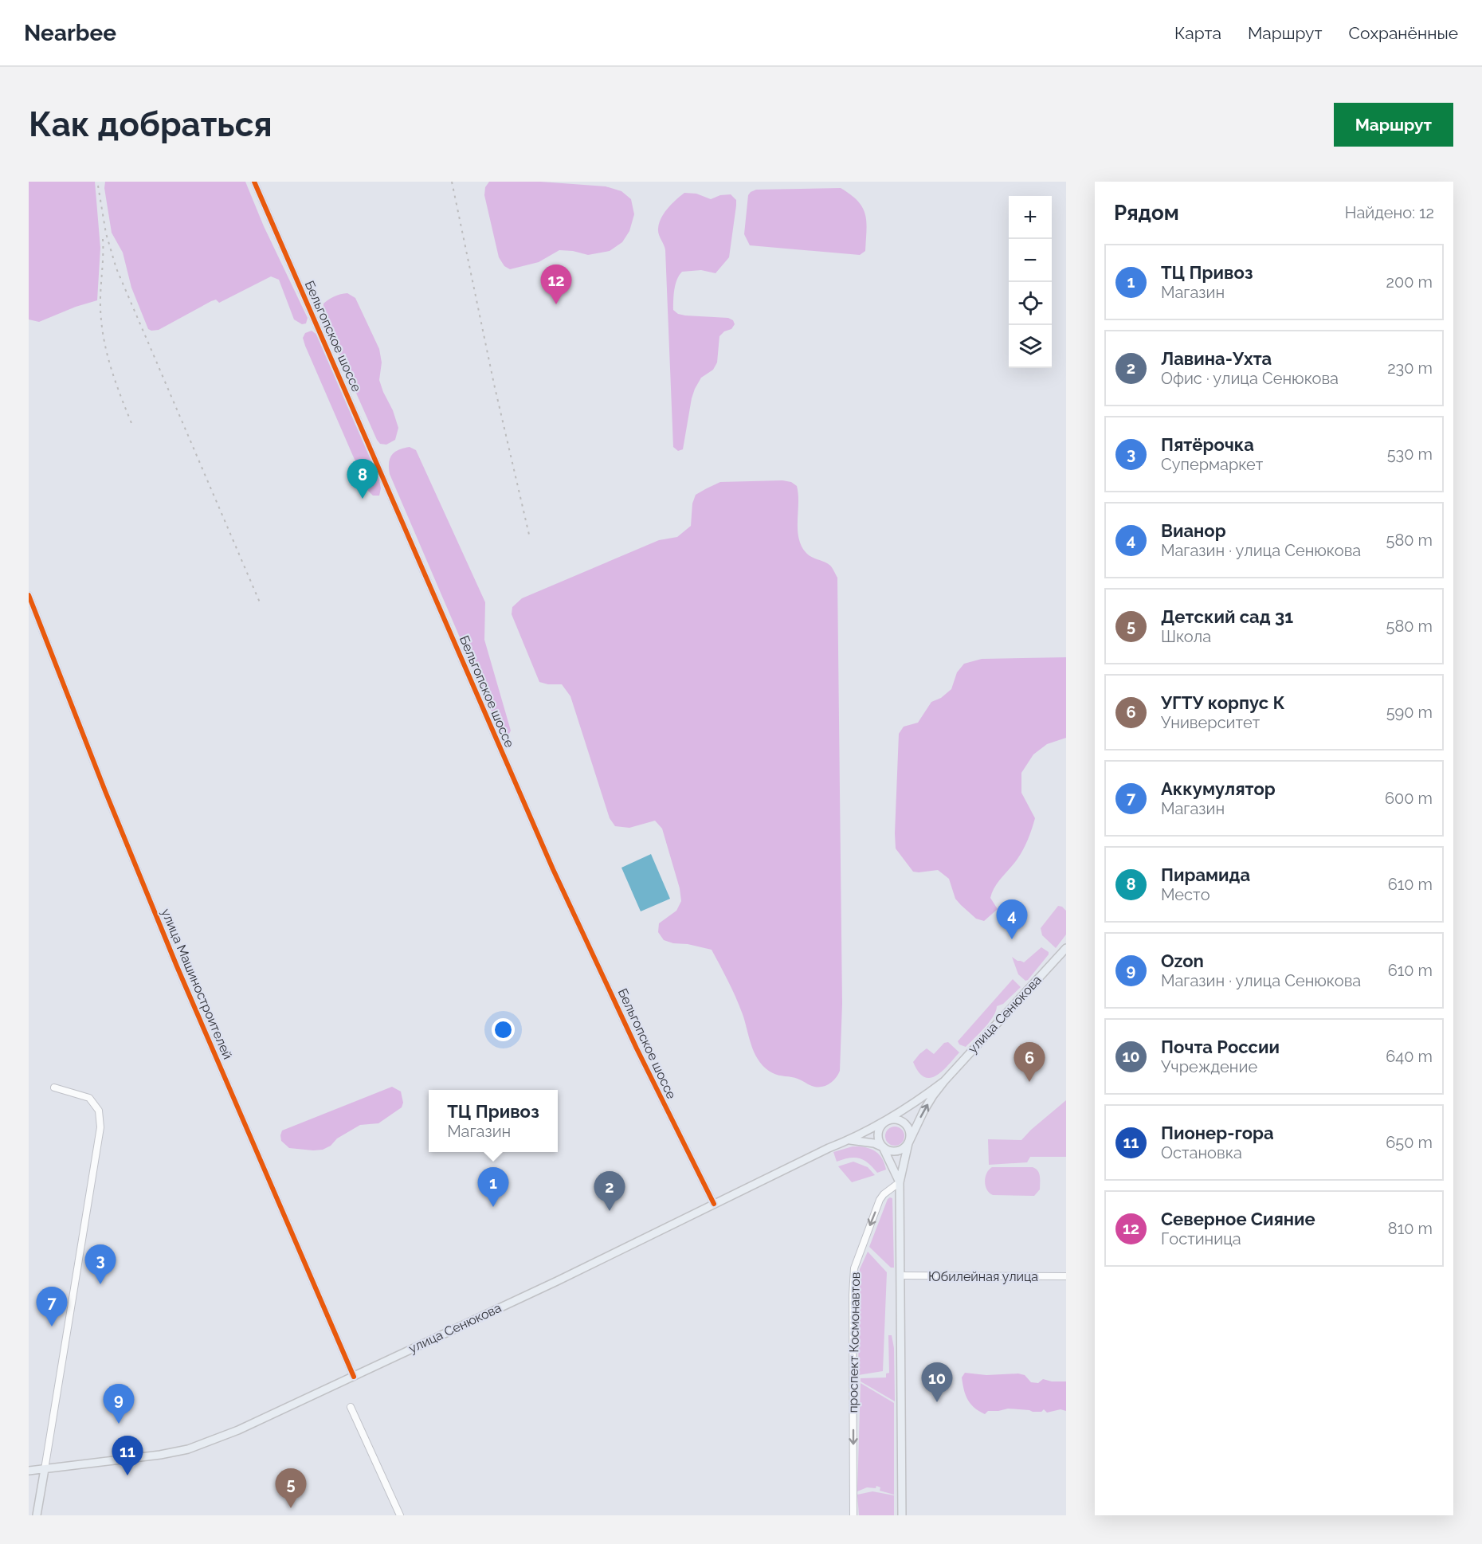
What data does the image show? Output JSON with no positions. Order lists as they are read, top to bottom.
{
  "streets": {
    "main road": ["улица Сенюкова"],
    "street": [
      "Бельгопское шоссе",
      "улица Машиностроителей",
      "Юбилейная улица",
      "проспект Космонавтов"
    ]
  },
  "crossings": [
    ["Бельгопское шоссе", "улица Сенюкова"],
    ["улица Машиностроителей", "улица Сенюкова"]
  ],
  "one_way": ["проспект Космонавтов"],
  "page": {
    "header": "Nearbee",
    "nav": ["Карта", "Маршрут", "Сохранённые"],
    "buttons": "Маршрут",
    "title": "Как добраться",
    "heading": ["Рядом", "Найдено: 12"],
    "map_buttons": ["+", "−"],
    "list": [
      {
        "mark": "1",
        "name": "ТЦ Привоз",
        "note": "Магазин",
        "value": "200 m"
      },
      {
        "mark": "2",
        "name": "Лавина-Ухта",
        "note": "Офис · улица Сенюкова",
        "value": "230 m"
      },
      {
        "mark": "3",
        "name": "Пятёрочка",
        "note": "Супермаркет",
        "value": "530 m"
      },
      {
        "mark": "4",
        "name": "Вианор",
        "note": "Магазин · улица Сенюкова",
        "value": "580 m"
      },
      {
        "mark": "5",
        "name": "Детский сад 31",
        "note": "Школа",
        "value": "580 m"
      },
      {
        "mark": "6",
        "name": "УГТУ корпус К",
        "note": "Университет",
        "value": "590 m"
      },
      {
        "mark": "7",
        "name": "Аккумулятор",
        "note": "Магазин",
        "value": "600 m"
      },
      {
        "mark": "8",
        "name": "Пирамида",
        "note": "Место",
        "value": "610 m"
      },
      {
        "mark": "9",
        "name": "Ozon",
        "note": "Магазин · улица Сенюкова",
        "value": "610 m"
      },
      {
        "mark": "10",
        "name": "Почта России",
        "note": "Учреждение",
        "value": "640 m"
      },
      {
        "mark": "11",
        "name": "Пионер-гора",
        "note": "Остановка",
        "value": "650 m"
      },
      {
        "mark": "12",
        "name": "Северное Сияние",
        "note": "Гостиница",
        "value": "810 m"
      }
    ],
    "pins": [
      "12",
      "8",
      "4",
      "6",
      "1",
      "2",
      "3",
      "7",
      "10",
      "9",
      "11",
      "5"
    ],
    "popup": ["ТЦ Привоз", "Магазин"]
  }
}
